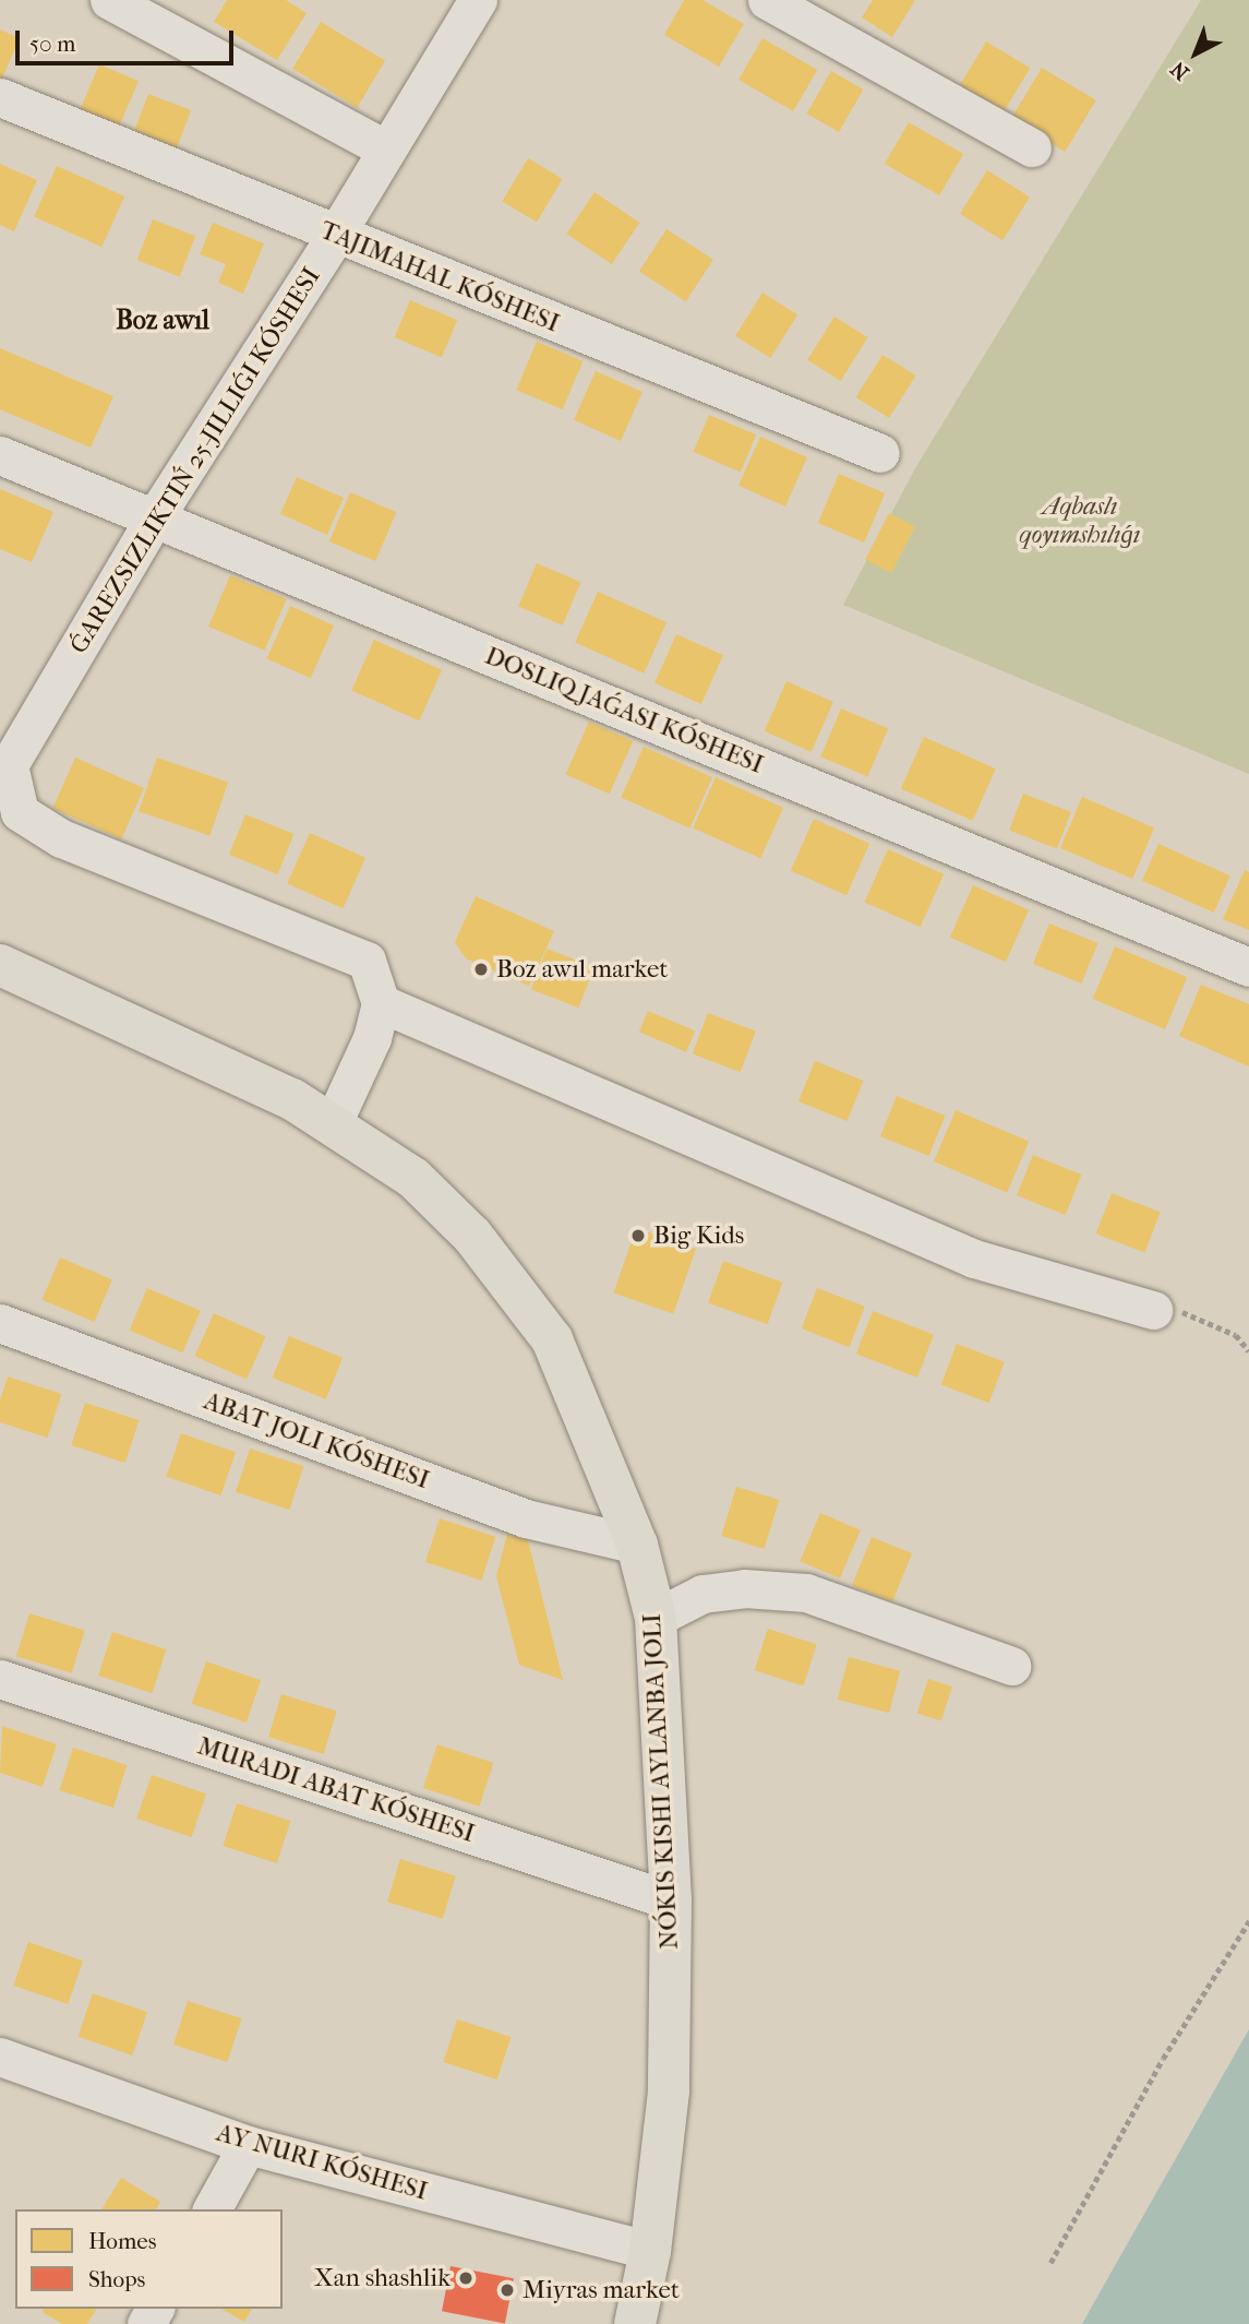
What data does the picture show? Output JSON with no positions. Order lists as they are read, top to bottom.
{
  "streets": {
    "street": ["TAJIMAHAL KÓSHESI"]
  },
  "districts": ["Boz awıl"],
  "parks": ["Aqbaslı qoyımshılıǵı"],
  "places": [
    "Boz awıl market",
    "Big Kids",
    "Xan shashlik",
    "Miyras market"
  ],
  "legend": ["Homes", "Shops"],
  "scale_bar": "50 m",
  "north": "bottom left"
}
